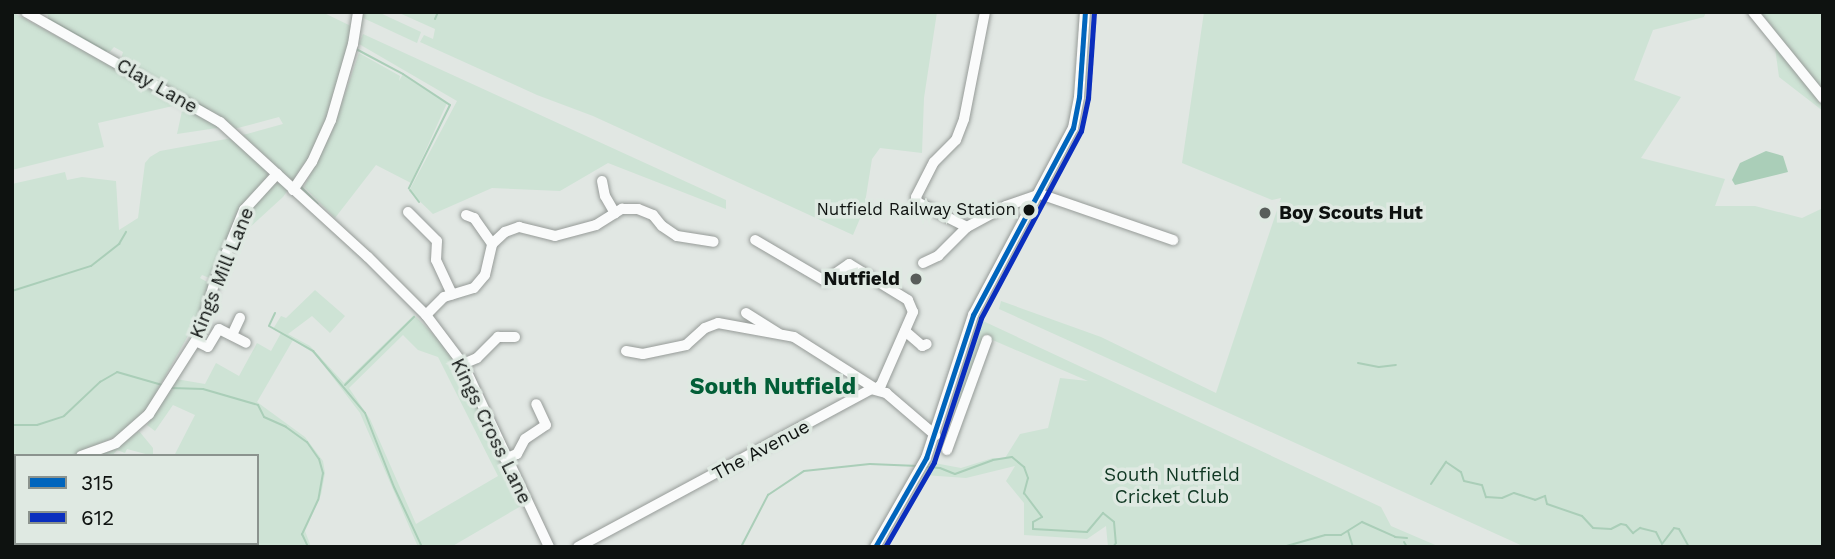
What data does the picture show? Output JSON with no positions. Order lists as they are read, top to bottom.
{
  "streets": {
    "street": [
      "Clay Lane",
      "Kings Mill Lane",
      "Kings Cross Lane",
      "The Avenue"
    ]
  },
  "crossings": [
    ["Clay Lane", "Kings Mill Lane"],
    ["Clay Lane", "Kings Cross Lane"],
    ["Kings Mill Lane", "Kings Cross Lane"]
  ],
  "districts": ["South Nutfield"],
  "parks": ["South Nutfield Cricket Club"],
  "places": ["Nutfield Railway Station", "Boy Scouts Hut", "Nutfield"],
  "lines": ["transit line 315", "transit line 612"],
  "legend": ["315", "612"]
}
